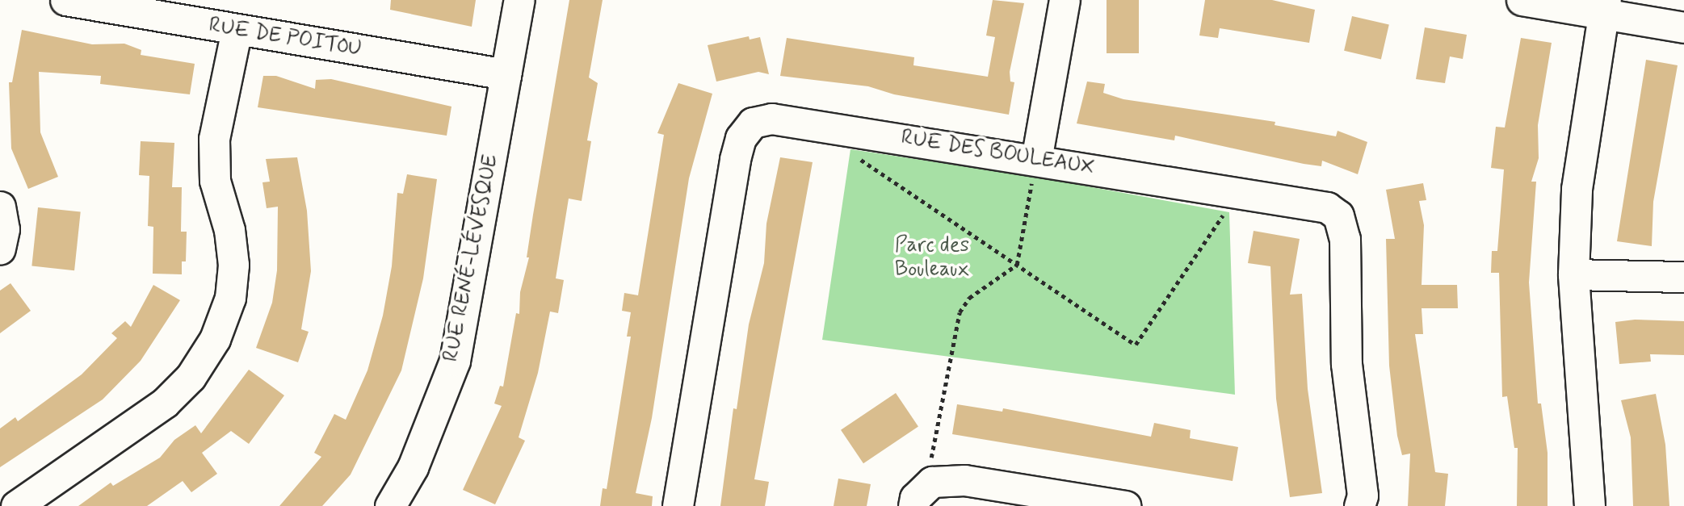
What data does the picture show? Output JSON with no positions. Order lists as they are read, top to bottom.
{
  "streets": {
    "street": ["RUE DE POITOU", "RUE DES BOULEAUX", "RUE RENÉ-LÉVESQUE"]
  },
  "crossings": [
    ["RUE DE POITOU", "RUE RENÉ-LÉVESQUE"]
  ],
  "parks": ["Parc des Bouleaux"]
}
